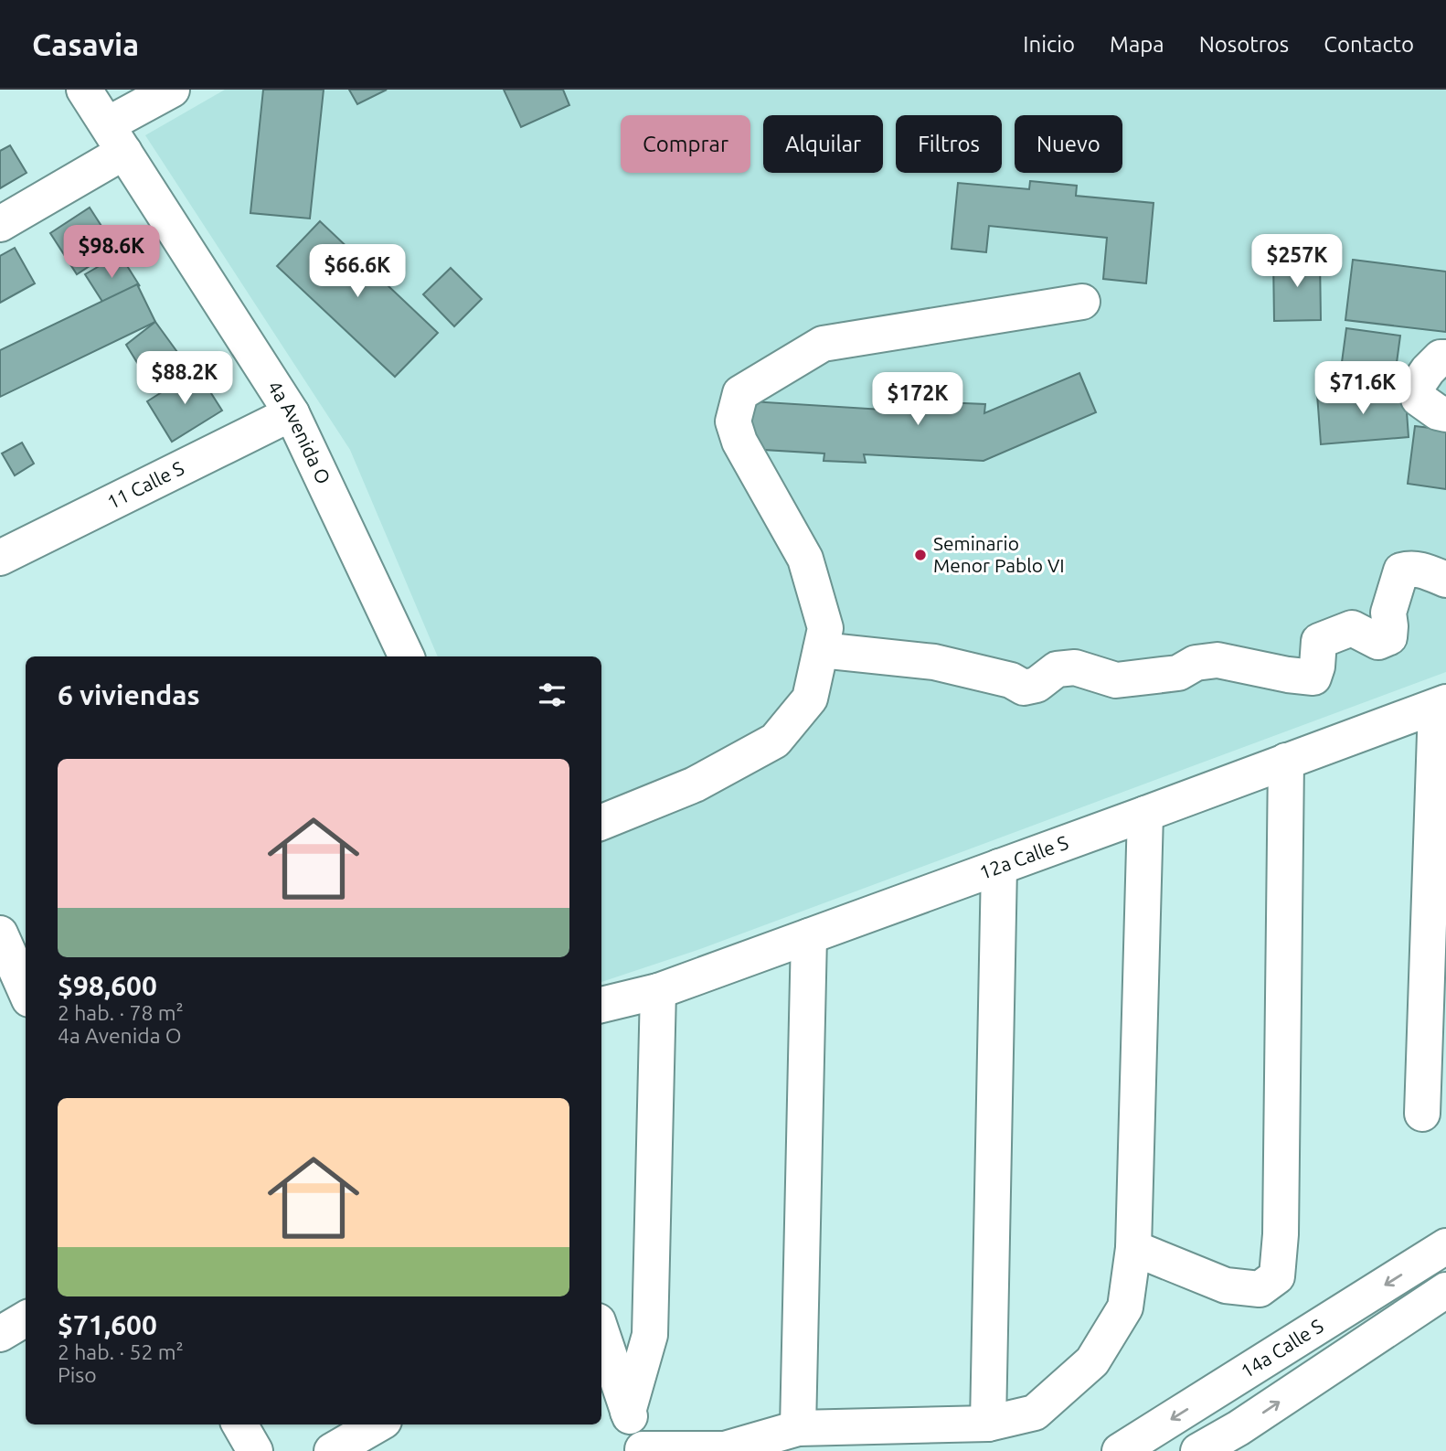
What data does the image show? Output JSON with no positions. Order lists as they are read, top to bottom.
{
  "streets": {
    "street": [
      "4a Avenida O",
      "11 Calle S",
      "12a Calle S",
      "14a Calle S"
    ]
  },
  "crossings": [
    ["4a Avenida O", "11 Calle S"]
  ],
  "places": ["Seminario Menor Pablo VI"],
  "page": {
    "header": "Casavia",
    "nav": [
      "Inicio",
      "Mapa",
      "Nosotros",
      "Contacto"
    ],
    "chip": [
      "Comprar",
      "Alquilar",
      "Filtros",
      "Nuevo"
    ],
    "price": [
      "$98.6K",
      "$257K",
      "$66.6K",
      "$88.2K",
      "$71.6K",
      "$172K"
    ],
    "heading": "6 viviendas",
    "list": [
      {
        "name": "$98,600",
        "note": "2 hab. · 78 m² · 4a Avenida O"
      },
      {
        "name": "$71,600",
        "note": "2 hab. · 52 m² · Piso"
      }
    ]
  }
}
